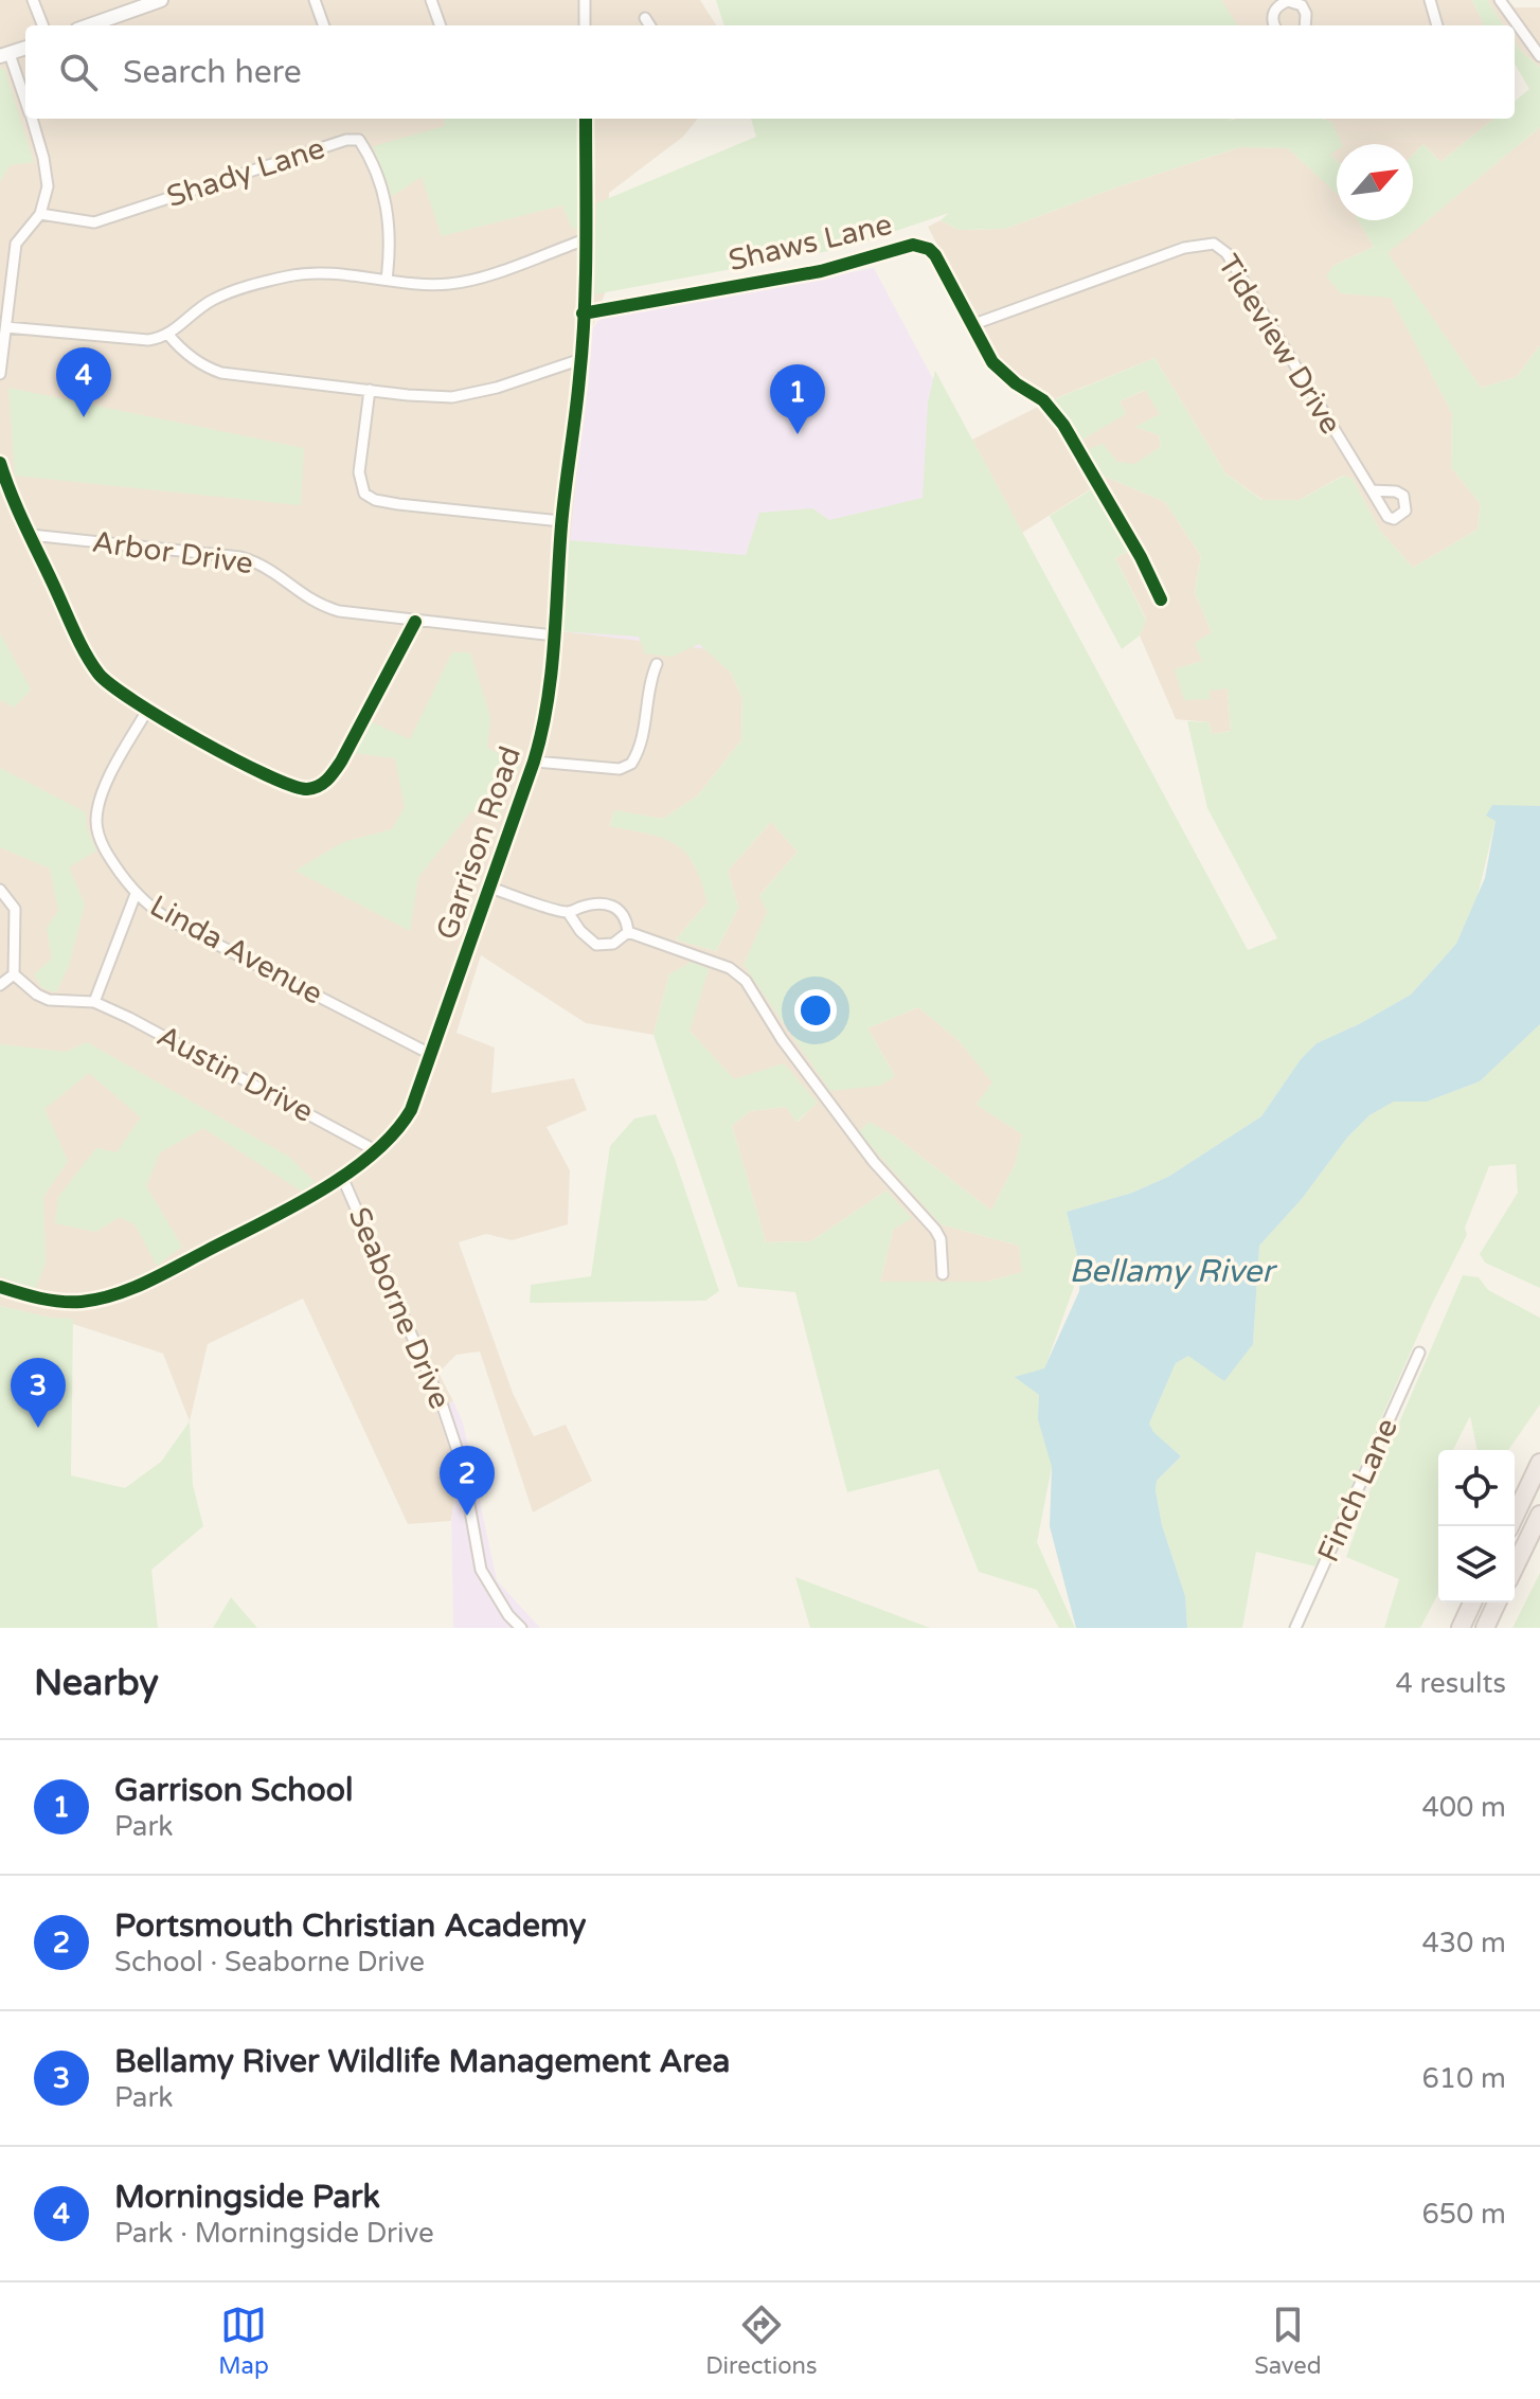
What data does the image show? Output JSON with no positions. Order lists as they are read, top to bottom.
{
  "streets": {
    "street": [
      "Shady Lane",
      "Shaws Lane",
      "Tideview Drive",
      "Arbor Drive",
      "Garrison Road",
      "Linda Avenue",
      "Austin Drive",
      "Seaborne Drive",
      "Finch Lane"
    ]
  },
  "crossings": [
    ["Shaws Lane", "Tideview Drive"],
    ["Shaws Lane", "Garrison Road"],
    ["Arbor Drive", "Garrison Road"],
    ["Garrison Road", "Linda Avenue"],
    ["Garrison Road", "Austin Drive"],
    ["Garrison Road", "Seaborne Drive"]
  ],
  "water": ["Bellamy River"],
  "north": "top right",
  "page": {
    "search": "Search here",
    "pins": [
      "4",
      "1",
      "3",
      "2"
    ],
    "heading": ["Nearby", "4 results"],
    "list": [
      {
        "mark": "1",
        "name": "Garrison School",
        "note": "Park",
        "value": "400 m"
      },
      {
        "mark": "2",
        "name": "Portsmouth Christian Academy",
        "note": "School · Seaborne Drive",
        "value": "430 m"
      },
      {
        "mark": "3",
        "name": "Bellamy River Wildlife Management Area",
        "note": "Park",
        "value": "610 m"
      },
      {
        "mark": "4",
        "name": "Morningside Park",
        "note": "Park · Morningside Drive",
        "value": "650 m"
      }
    ],
    "nav": ["Map", "Directions", "Saved"]
  }
}
